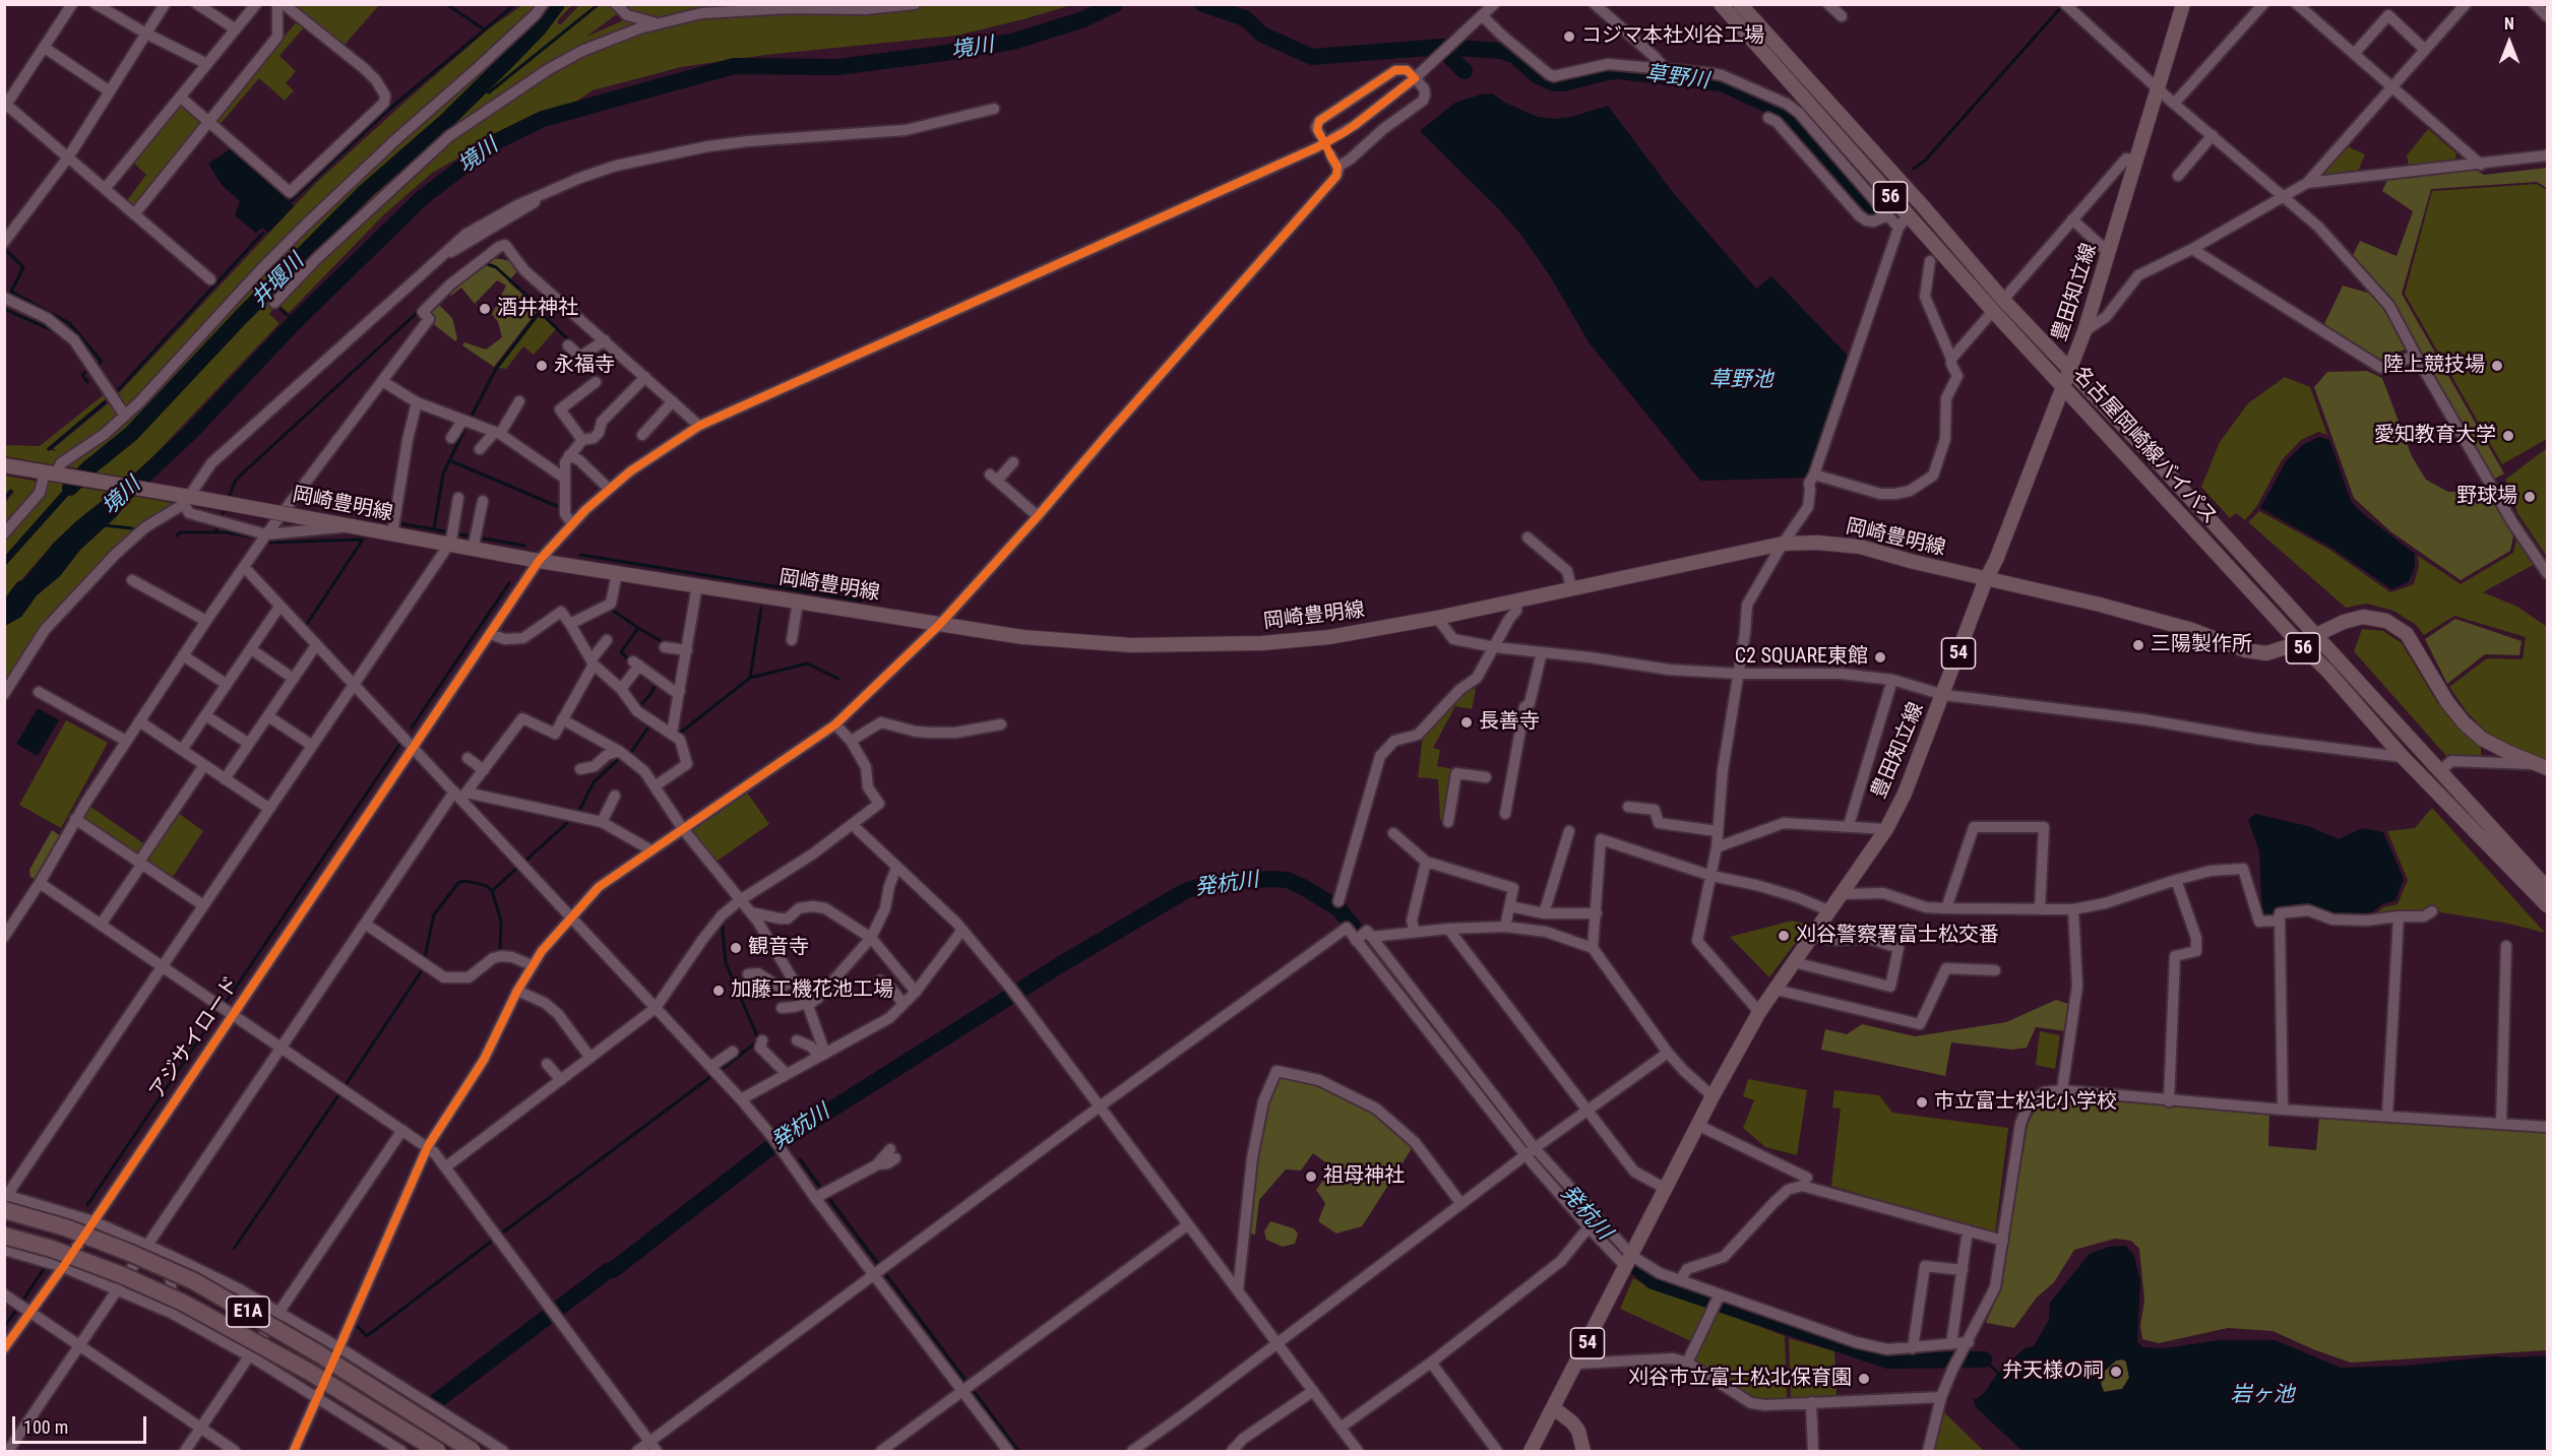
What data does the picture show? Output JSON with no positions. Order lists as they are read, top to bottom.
{
  "streets": {
    "highway": ["E1A"],
    "main road": [
      "56",
      "豊田知立線",
      "名古屋岡崎線バイパス",
      "岡崎豊明線",
      "54"
    ],
    "street": ["アジサイロード"]
  },
  "crossings": [
    ["豊田知立線", "名古屋岡崎線バイパス"],
    ["豊田知立線", "岡崎豊明線"],
    ["名古屋岡崎線バイパス", "岡崎豊明線"],
    ["岡崎豊明線", "アジサイロード"]
  ],
  "water": [
    "境川",
    "草野川",
    "井堰川",
    "草野池",
    "発杭川",
    "岩ヶ池"
  ],
  "places": [
    "コジマ本社刈谷工場",
    "酒井神社",
    "永福寺",
    "陸上競技場",
    "愛知教育大学",
    "野球場",
    "三陽製作所",
    "C2 SQUARE東館",
    "長善寺",
    "刈谷警察署富士松交番",
    "観音寺",
    "加藤工機花池工場",
    "市立富士松北小学校",
    "祖母神社",
    "弁天様の祠",
    "刈谷市立富士松北保育園"
  ],
  "scale_bar": "100 m",
  "north": "top"
}
